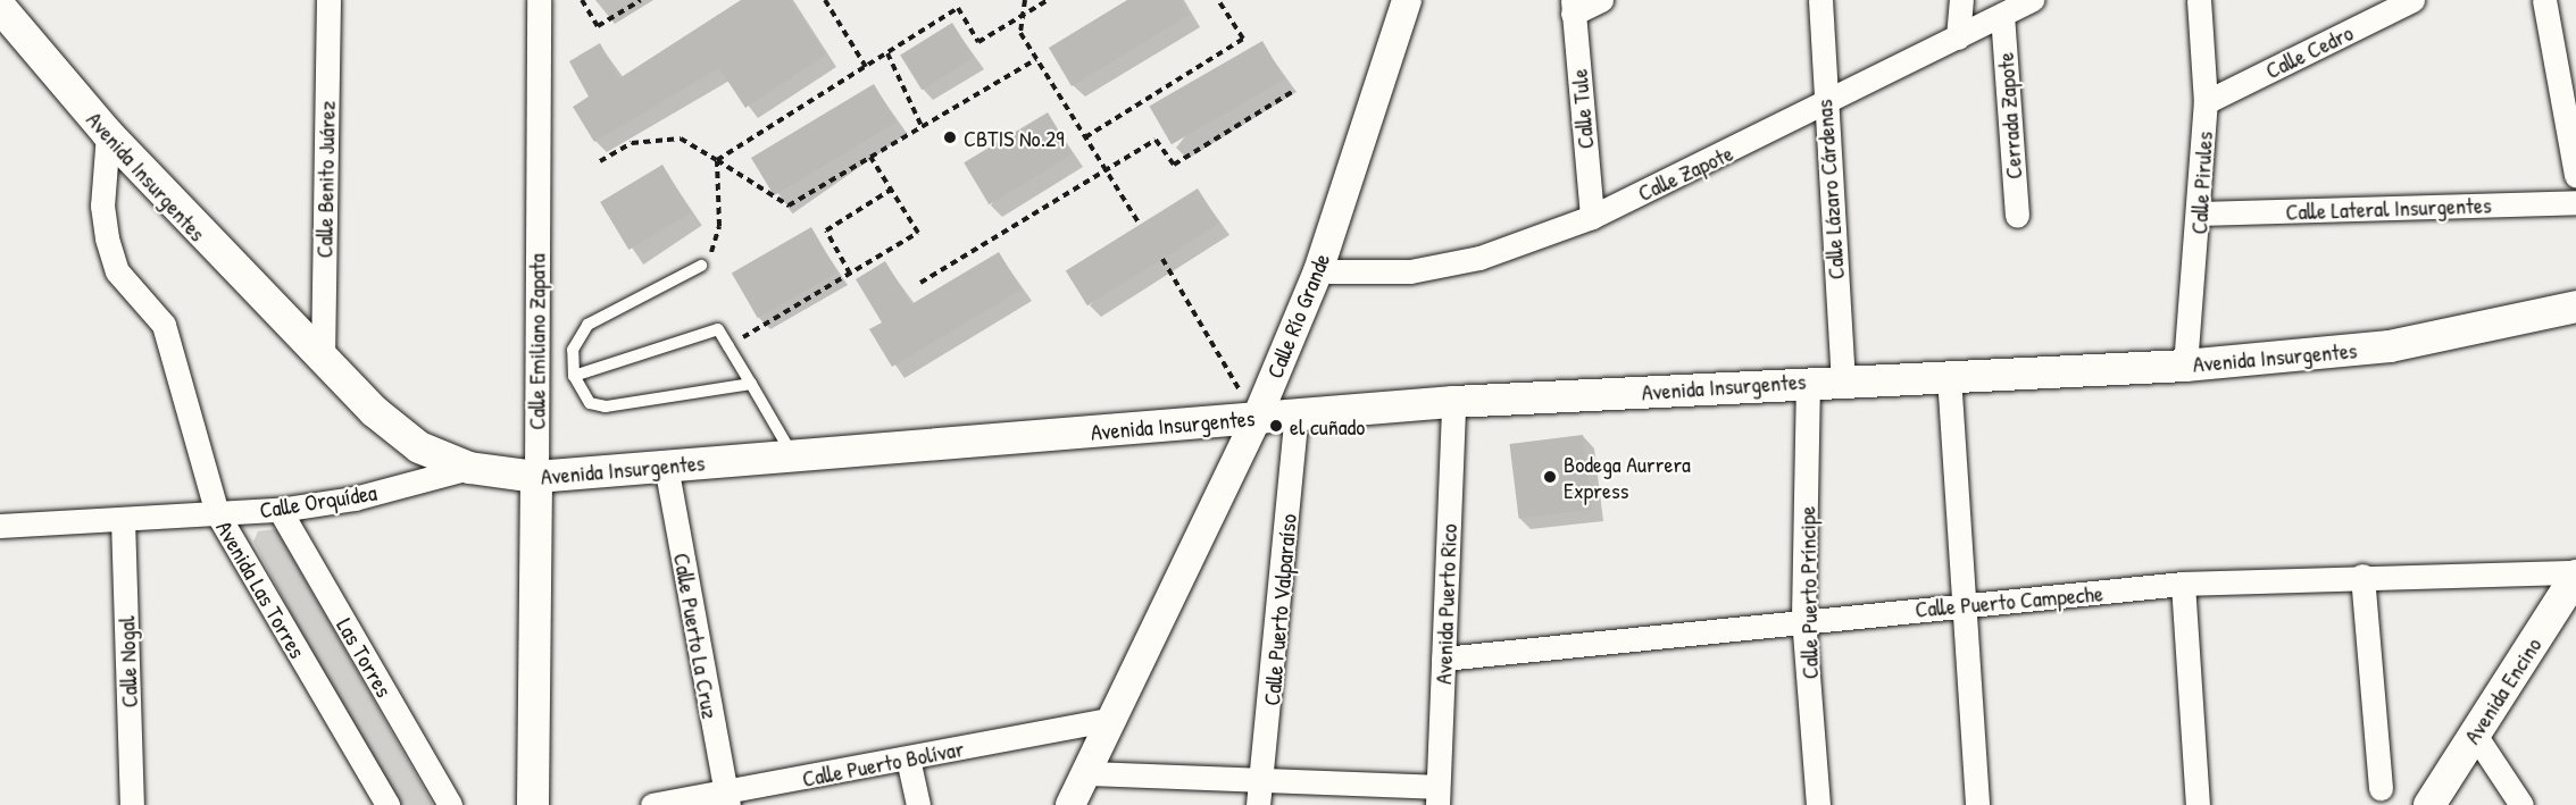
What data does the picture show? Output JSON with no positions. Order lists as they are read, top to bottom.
{
  "streets": {
    "main road": ["Avenida Insurgentes", "Calle Emiliano Zapata", "Avenida Encino"],
    "street": [
      "Calle Cedro",
      "Calle Tule",
      "Cerrada Zapote",
      "Calle Zapote",
      "Calle Benito Juárez",
      "Calle Pirules",
      "Calle Lázaro Cárdenas",
      "Calle Lateral Insurgentes",
      "Calle Río Grande",
      "Calle Orquídea",
      "Avenida Las Torres",
      "Calle Puerto Príncipe",
      "Calle Puerto Campeche",
      "Avenida Puerto Rico",
      "Calle Puerto Valparaíso",
      "Calle Puerto La Cruz",
      "Las Torres",
      "Calle Nogal",
      "Calle Puerto Bolívar"
    ]
  },
  "crossings": [
    ["Calle Cedro", "Calle Pirules"],
    ["Calle Tule", "Calle Zapote"],
    ["Cerrada Zapote", "Calle Zapote"],
    ["Calle Zapote", "Calle Lázaro Cárdenas"],
    ["Calle Zapote", "Calle Río Grande"],
    ["Avenida Insurgentes", "Calle Benito Juárez"],
    ["Avenida Insurgentes", "Calle Pirules"],
    ["Avenida Insurgentes", "Calle Lázaro Cárdenas"],
    ["Avenida Insurgentes", "Calle Río Grande"],
    ["Avenida Insurgentes", "Calle Emiliano Zapata"],
    ["Avenida Insurgentes", "Calle Orquídea"],
    ["Avenida Insurgentes", "Avenida Las Torres"],
    ["Avenida Insurgentes", "Calle Puerto Príncipe"],
    ["Avenida Insurgentes", "Avenida Puerto Rico"],
    ["Avenida Insurgentes", "Calle Puerto Valparaíso"],
    ["Avenida Insurgentes", "Calle Puerto La Cruz"],
    ["Calle Pirules", "Calle Lateral Insurgentes"],
    ["Calle Río Grande", "Calle Puerto Bolívar"],
    ["Calle Orquídea", "Avenida Las Torres"],
    ["Calle Orquídea", "Las Torres"],
    ["Calle Orquídea", "Calle Nogal"],
    ["Calle Puerto Príncipe", "Calle Puerto Campeche"],
    ["Calle Puerto Campeche", "Avenida Puerto Rico"],
    ["Calle Puerto Campeche", "Avenida Encino"],
    ["Calle Puerto La Cruz", "Calle Puerto Bolívar"]
  ],
  "places": ["CBTIS No.29", "el cuñado", "Bodega Aurrera Express"]
}
